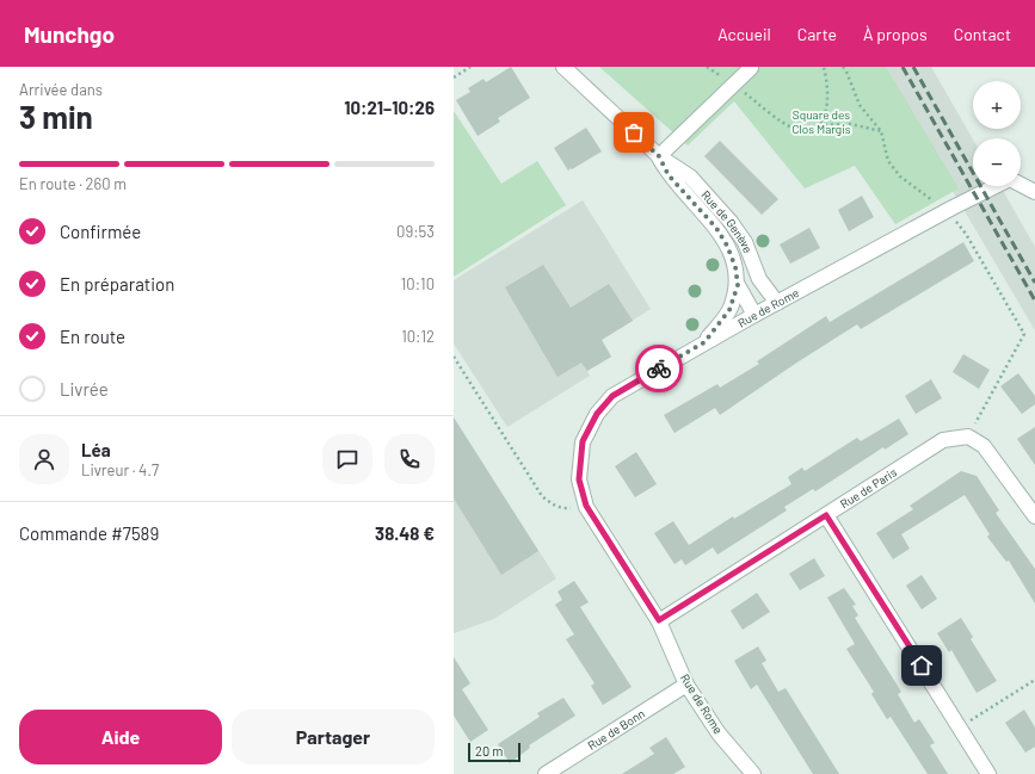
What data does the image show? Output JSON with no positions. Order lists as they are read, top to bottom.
{
  "streets": {
    "street": [
      "Rue de Genève",
      "Rue de Rome",
      "Rue de Paris",
      "Rue de Bonn"
    ]
  },
  "crossings": [
    ["Rue de Genève", "Rue de Rome"],
    ["Rue de Rome", "Rue de Paris"],
    ["Rue de Rome", "Rue de Bonn"]
  ],
  "parks": ["Square des Clos Margis"],
  "scale_bar": "20 m",
  "page": {
    "header": "Munchgo",
    "nav": [
      "Accueil",
      "Carte",
      "À propos",
      "Contact"
    ],
    "heading": ["3 min", "Arrivée dans", "10:21–10:26"],
    "panel": [
      "Léa",
      "Livreur · 4.7",
      "Commande #7589",
      "38.48 €"
    ],
    "map_buttons": ["+", "−"],
    "bar": "En route · 260 m",
    "list": [
      ["Confirmée", "09:53"],
      ["En préparation", "10:10"],
      ["En route", "10:12"],
      "Livrée"
    ],
    "buttons": ["Aide", "Partager"],
    "scale": "20 m"
  }
}
